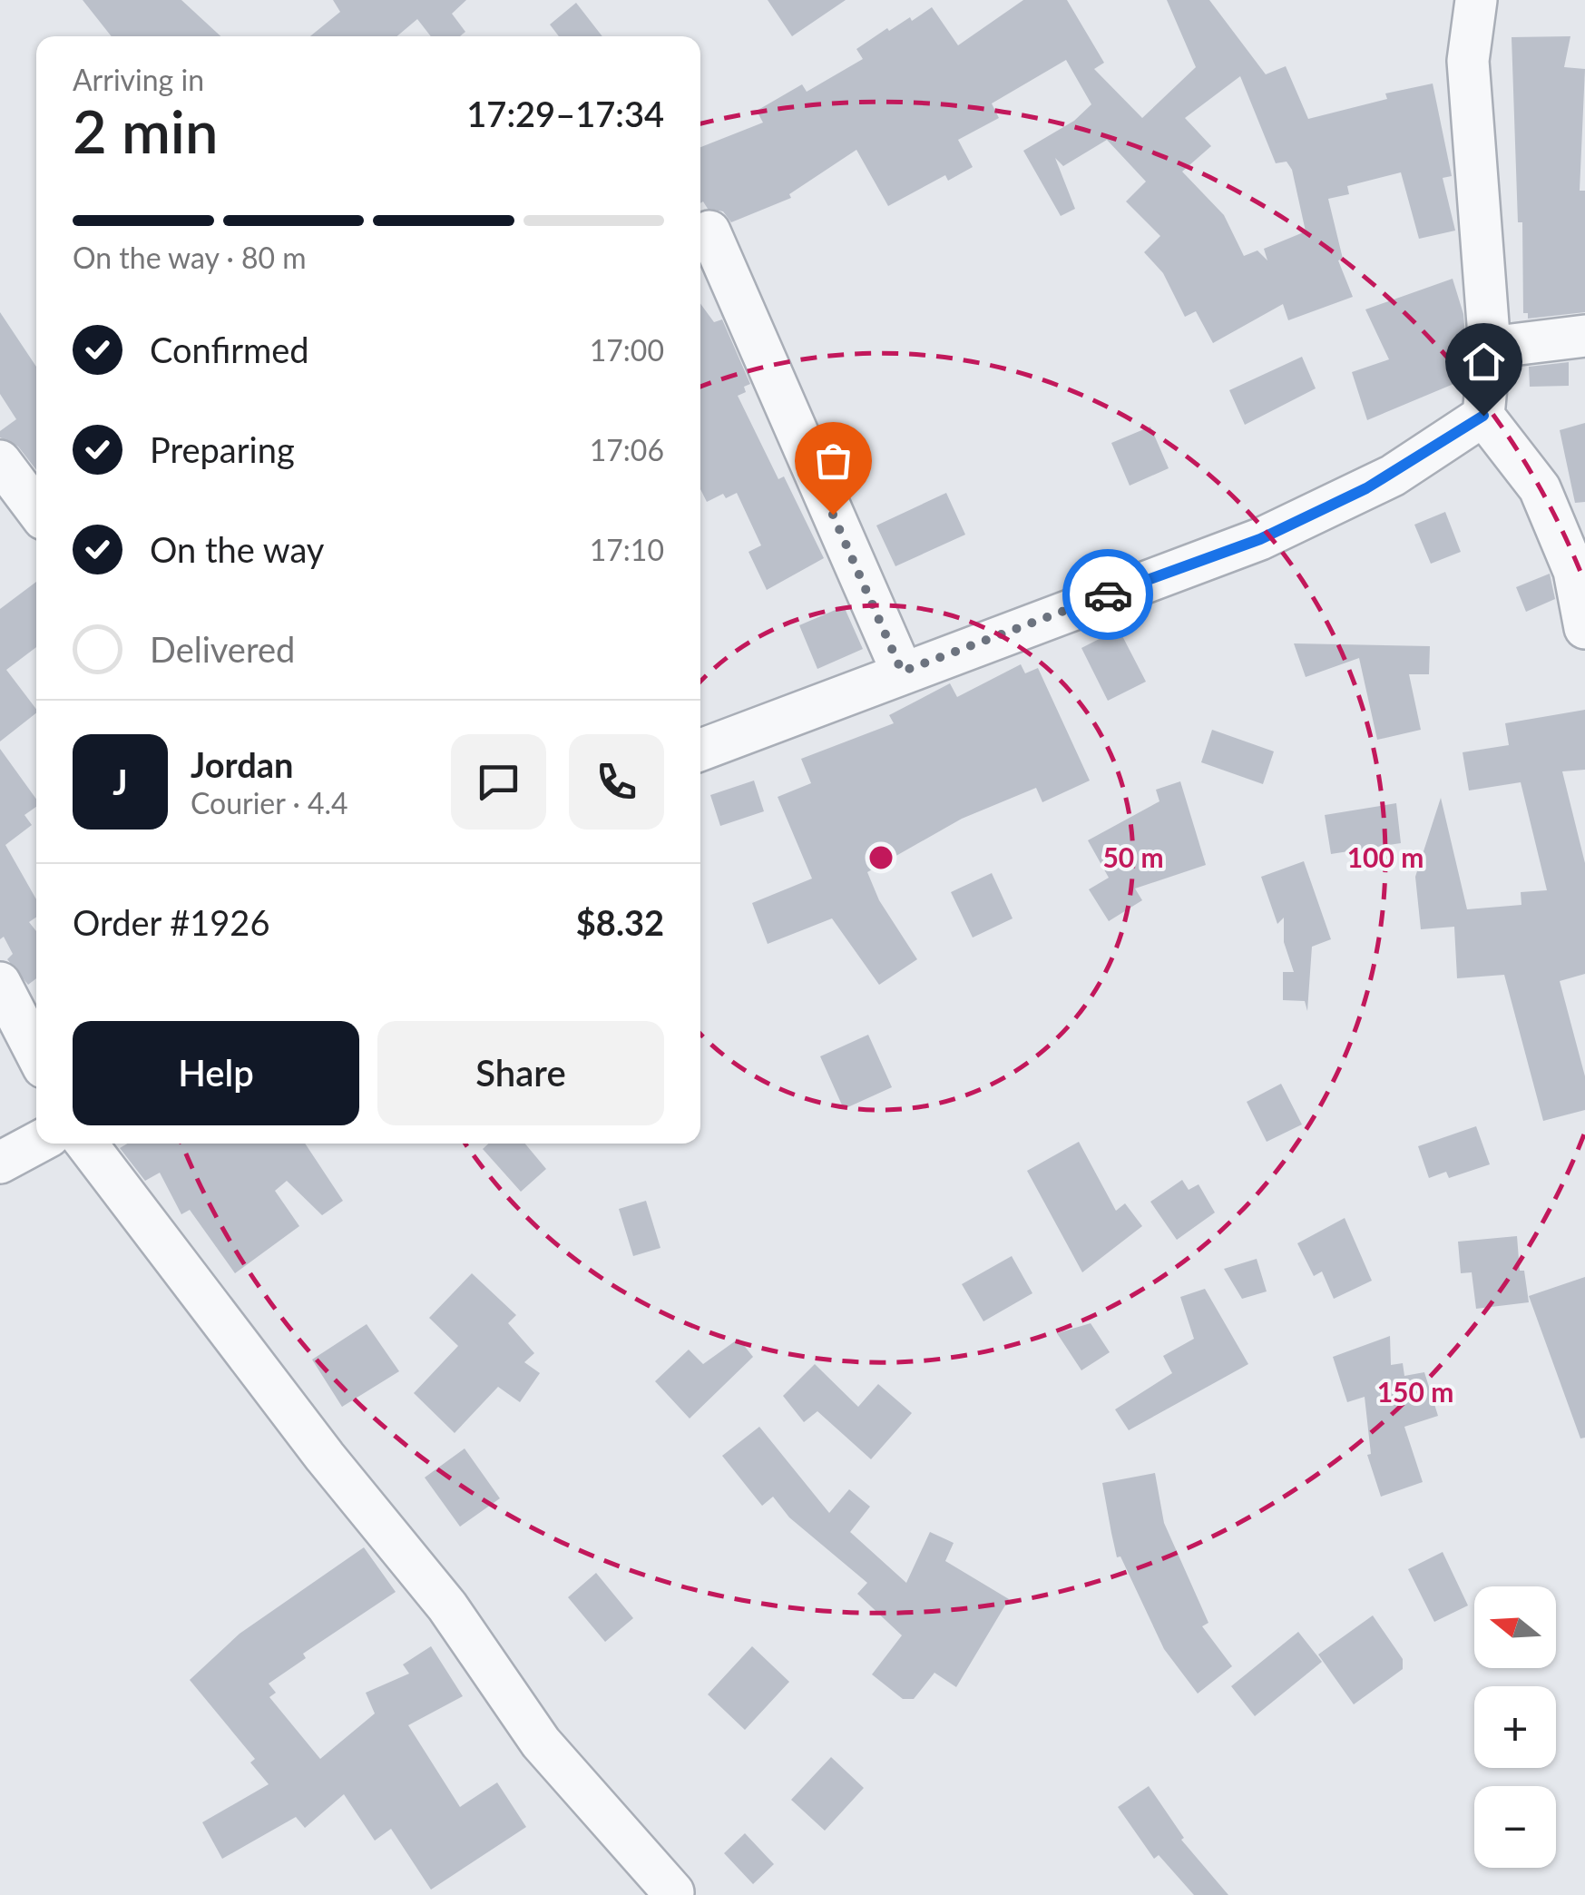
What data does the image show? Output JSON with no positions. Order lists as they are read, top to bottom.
{
  "north": "left",
  "page": {
    "heading": ["2 min", "Arriving in", "17:29–17:34"],
    "panel": [
      "Jordan",
      "Courier · 4.4",
      "Order #1926",
      "$8.32"
    ],
    "bar": "On the way · 80 m",
    "list": [
      ["Confirmed", "17:00"],
      ["Preparing", "17:06"],
      ["On the way", "17:10"],
      "Delivered"
    ],
    "round": "J",
    "buttons": ["Help", "Share"],
    "map_buttons": ["+", "−"]
  },
  "rings": ["50 m", "100 m", "150 m"]
}
